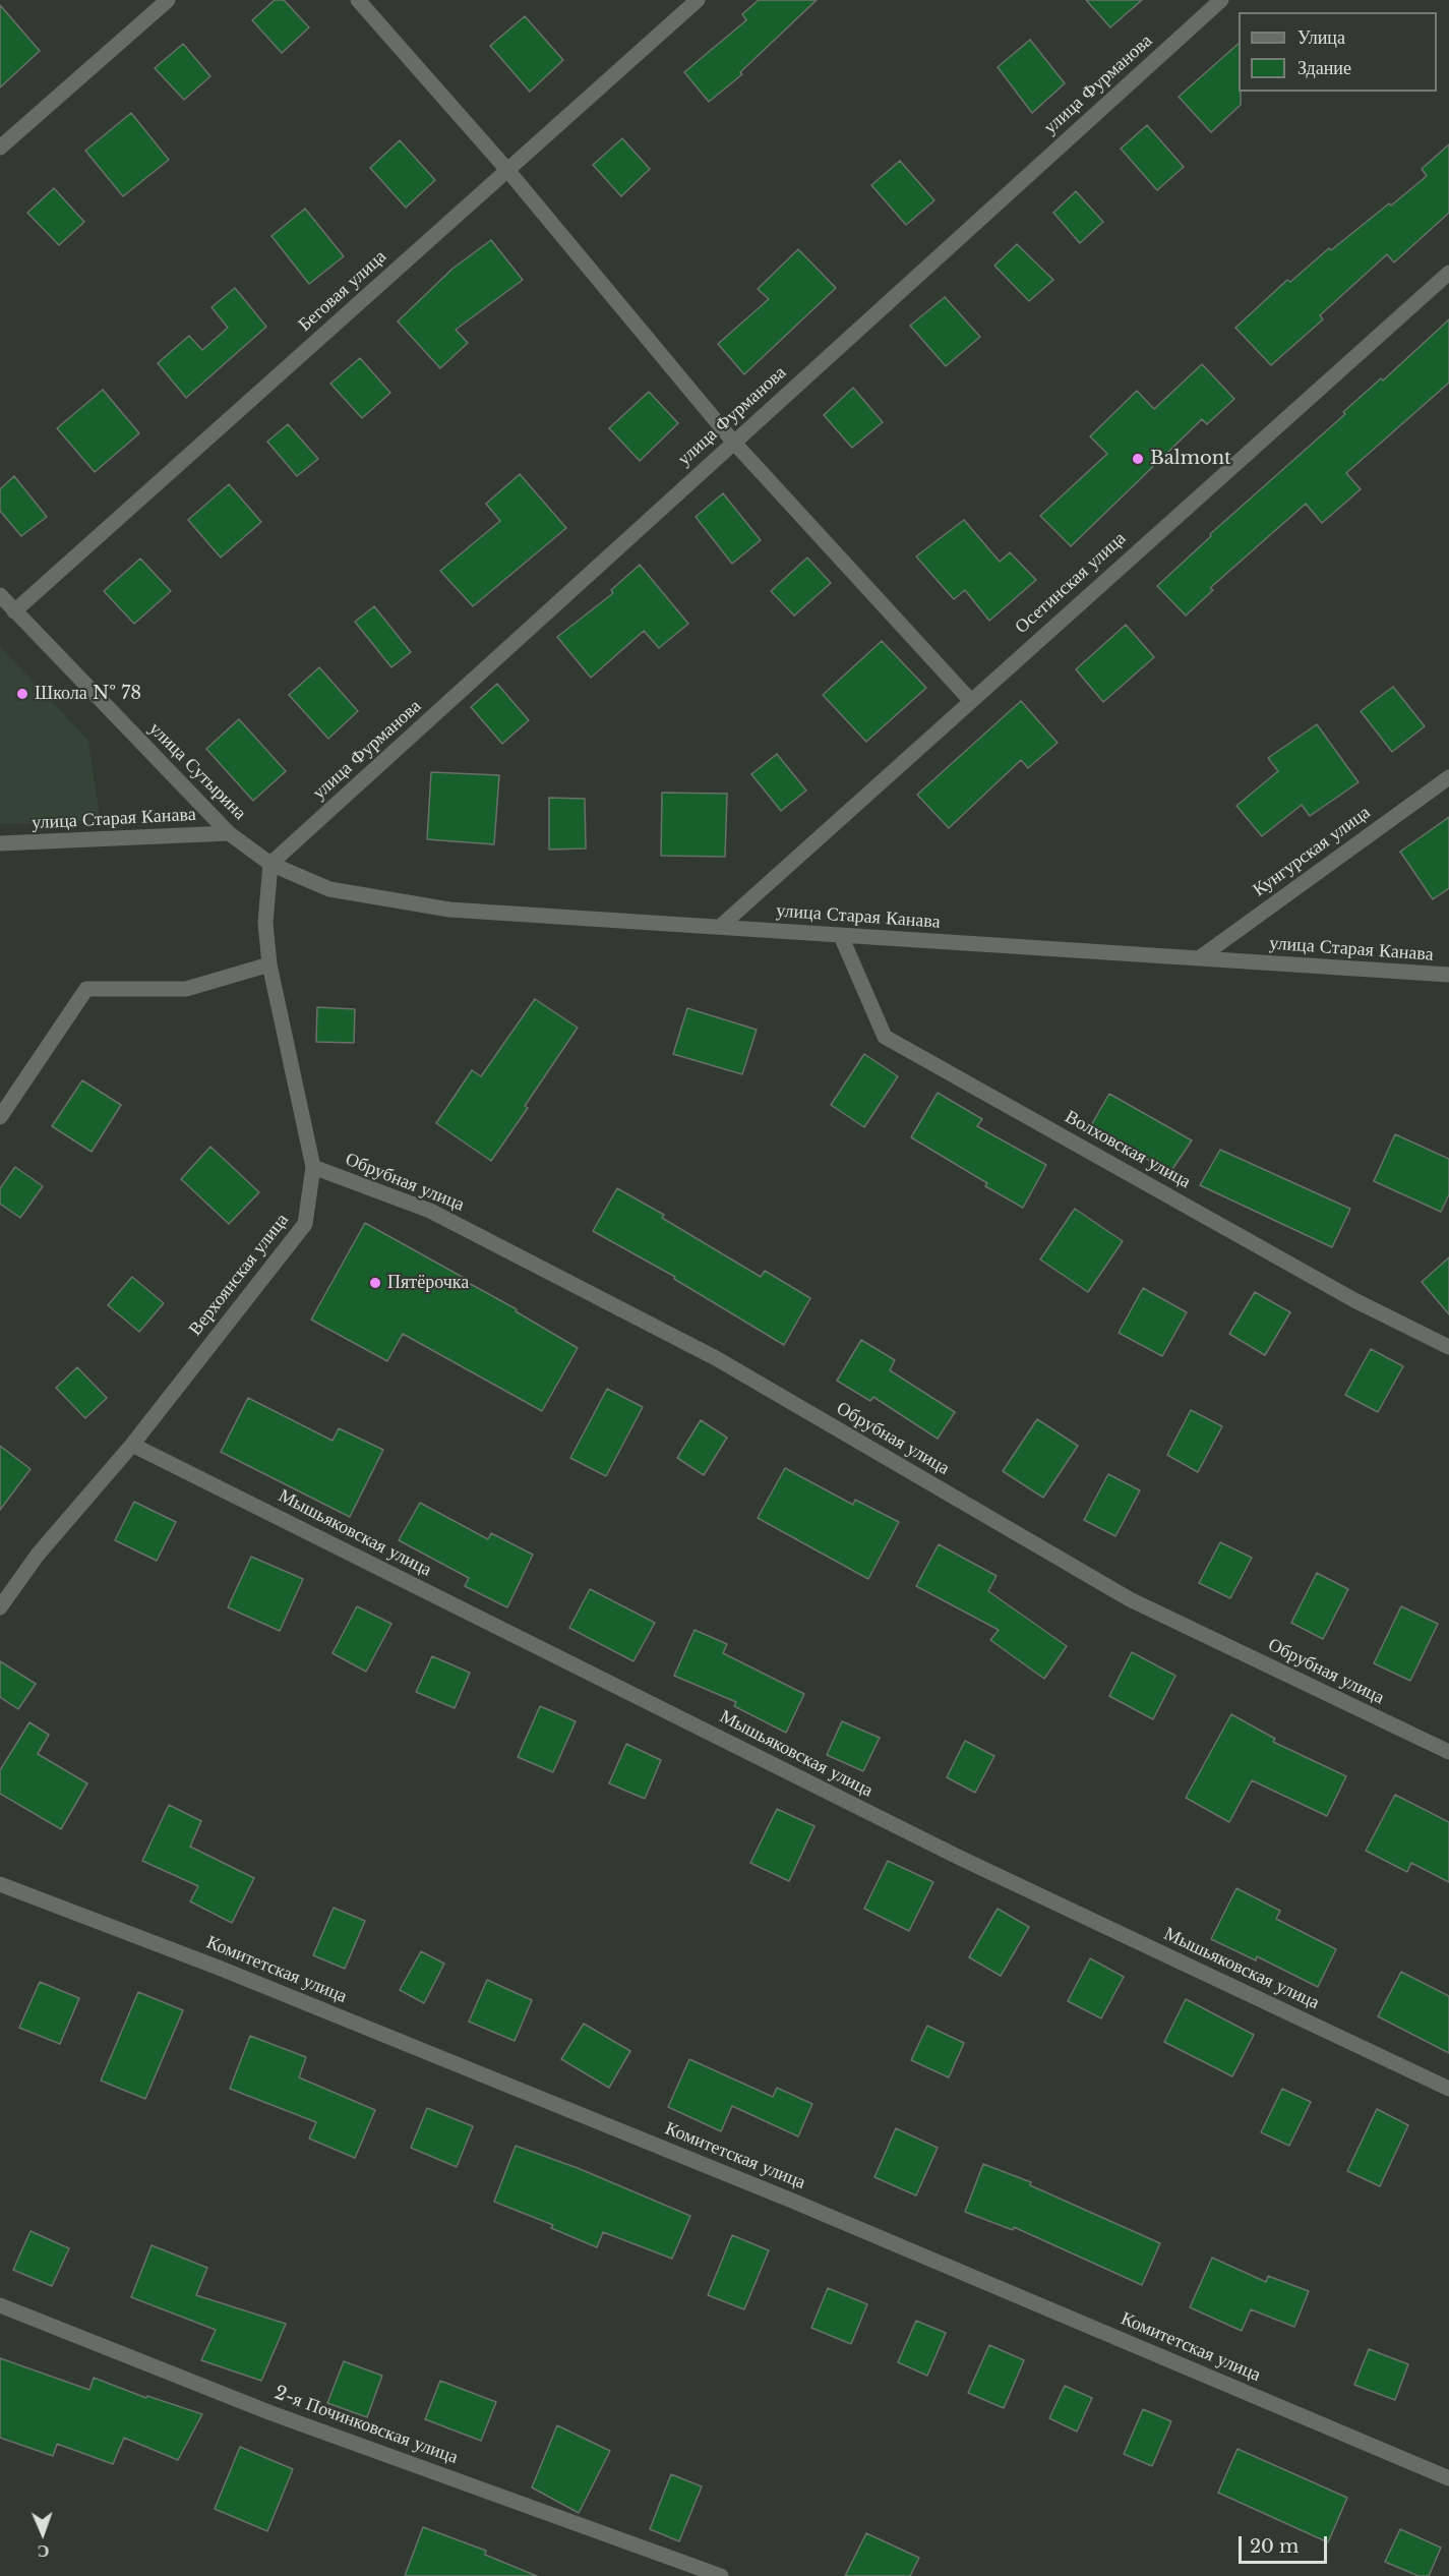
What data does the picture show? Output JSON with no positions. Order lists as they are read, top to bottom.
{
  "streets": {
    "street": [
      "улица Фурманова",
      "Беговая улица",
      "Осетинская улица",
      "улица Сутырина",
      "улица Старая Канава",
      "Кунгурская улица",
      "Волховская улица",
      "Обрубная улица",
      "Верхоянская улица",
      "Мышьяковская улица",
      "Комитетская улица",
      "2-я Починковская улица"
    ]
  },
  "crossings": [
    ["улица Фурманова", "улица Сутырина"],
    ["улица Фурманова", "улица Старая Канава"],
    ["улица Фурманова", "Верхоянская улица"],
    ["Беговая улица", "улица Сутырина"],
    ["Осетинская улица", "улица Старая Канава"],
    ["улица Сутырина", "улица Старая Канава"],
    ["улица Сутырина", "Верхоянская улица"],
    ["улица Старая Канава", "Кунгурская улица"],
    ["улица Старая Канава", "Волховская улица"],
    ["улица Старая Канава", "Верхоянская улица"],
    ["Обрубная улица", "Верхоянская улица"],
    ["Верхоянская улица", "Мышьяковская улица"]
  ],
  "places": ["Balmont", "Школа № 78", "Пятёрочка"],
  "legend": ["Улица", "Здание"],
  "scale_bar": "20 m",
  "north": "bottom"
}
